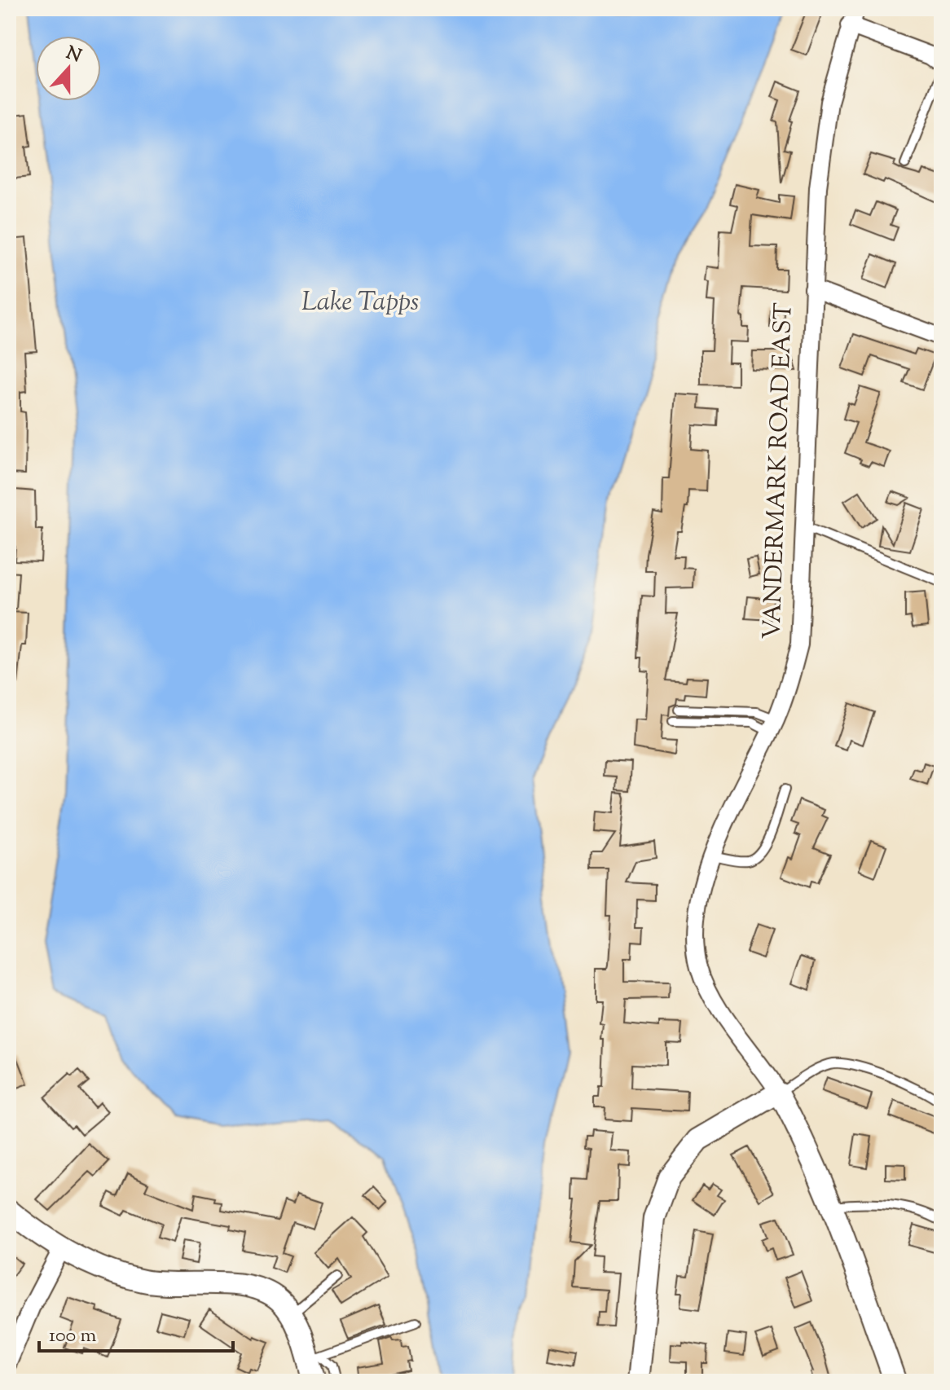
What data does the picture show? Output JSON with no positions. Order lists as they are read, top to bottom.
{
  "streets": {
    "street": ["VANDERMARK ROAD EAST"]
  },
  "water": ["Lake Tapps"],
  "scale_bar": "100 m",
  "north": "top"
}
